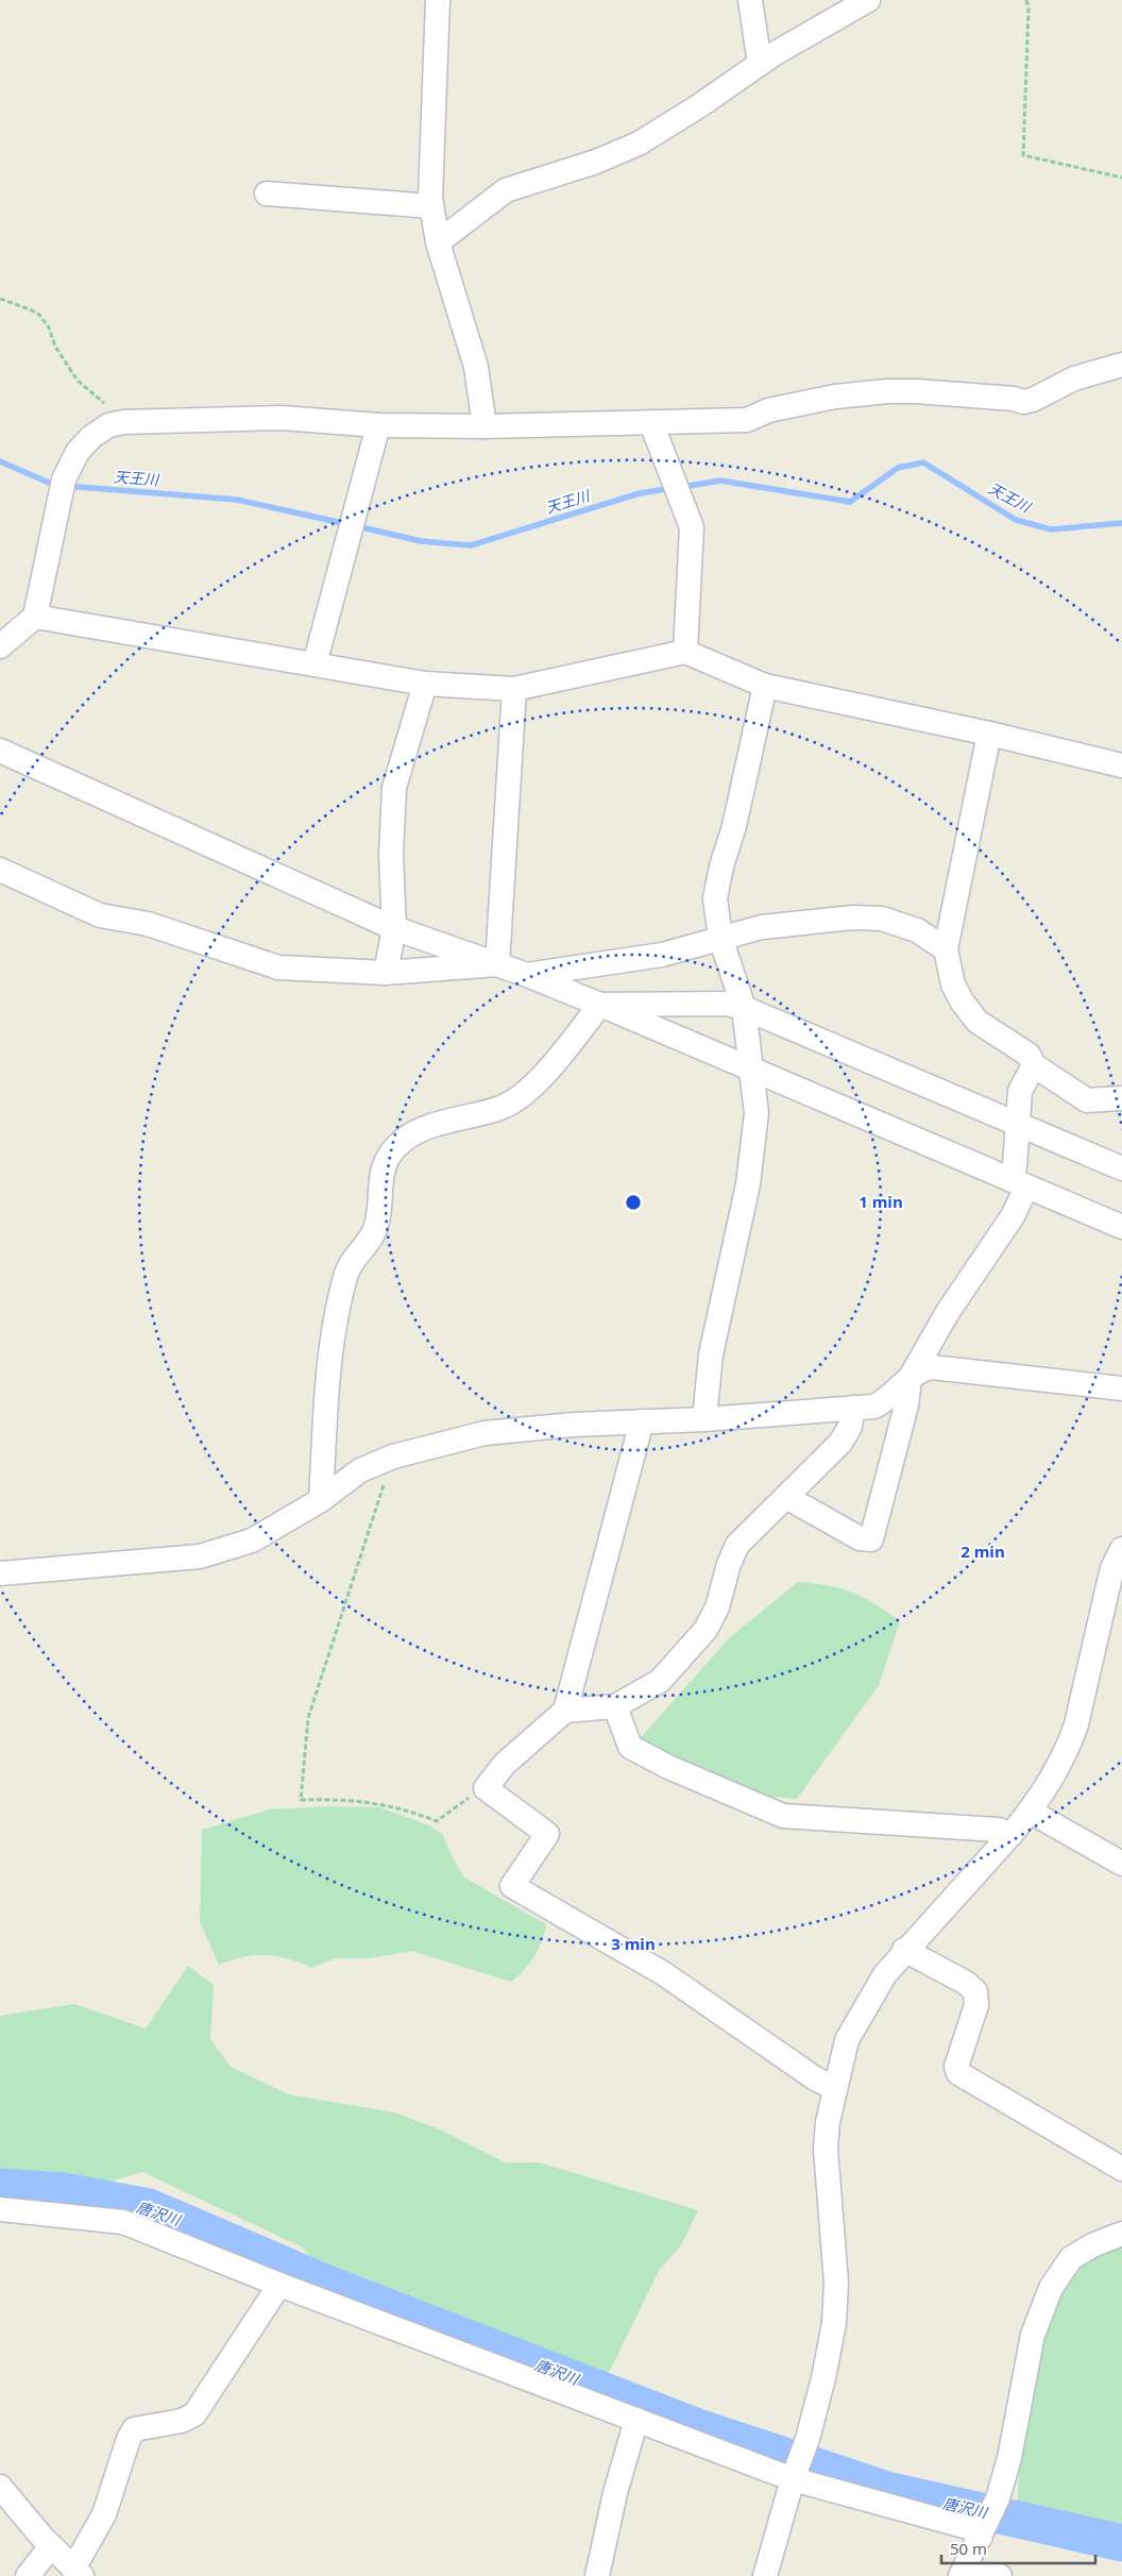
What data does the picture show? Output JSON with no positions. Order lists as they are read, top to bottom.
{
  "water": ["天王川", "唐沢川"],
  "scale_bar": "50 m",
  "rings": ["1 min", "2 min", "3 min"]
}
